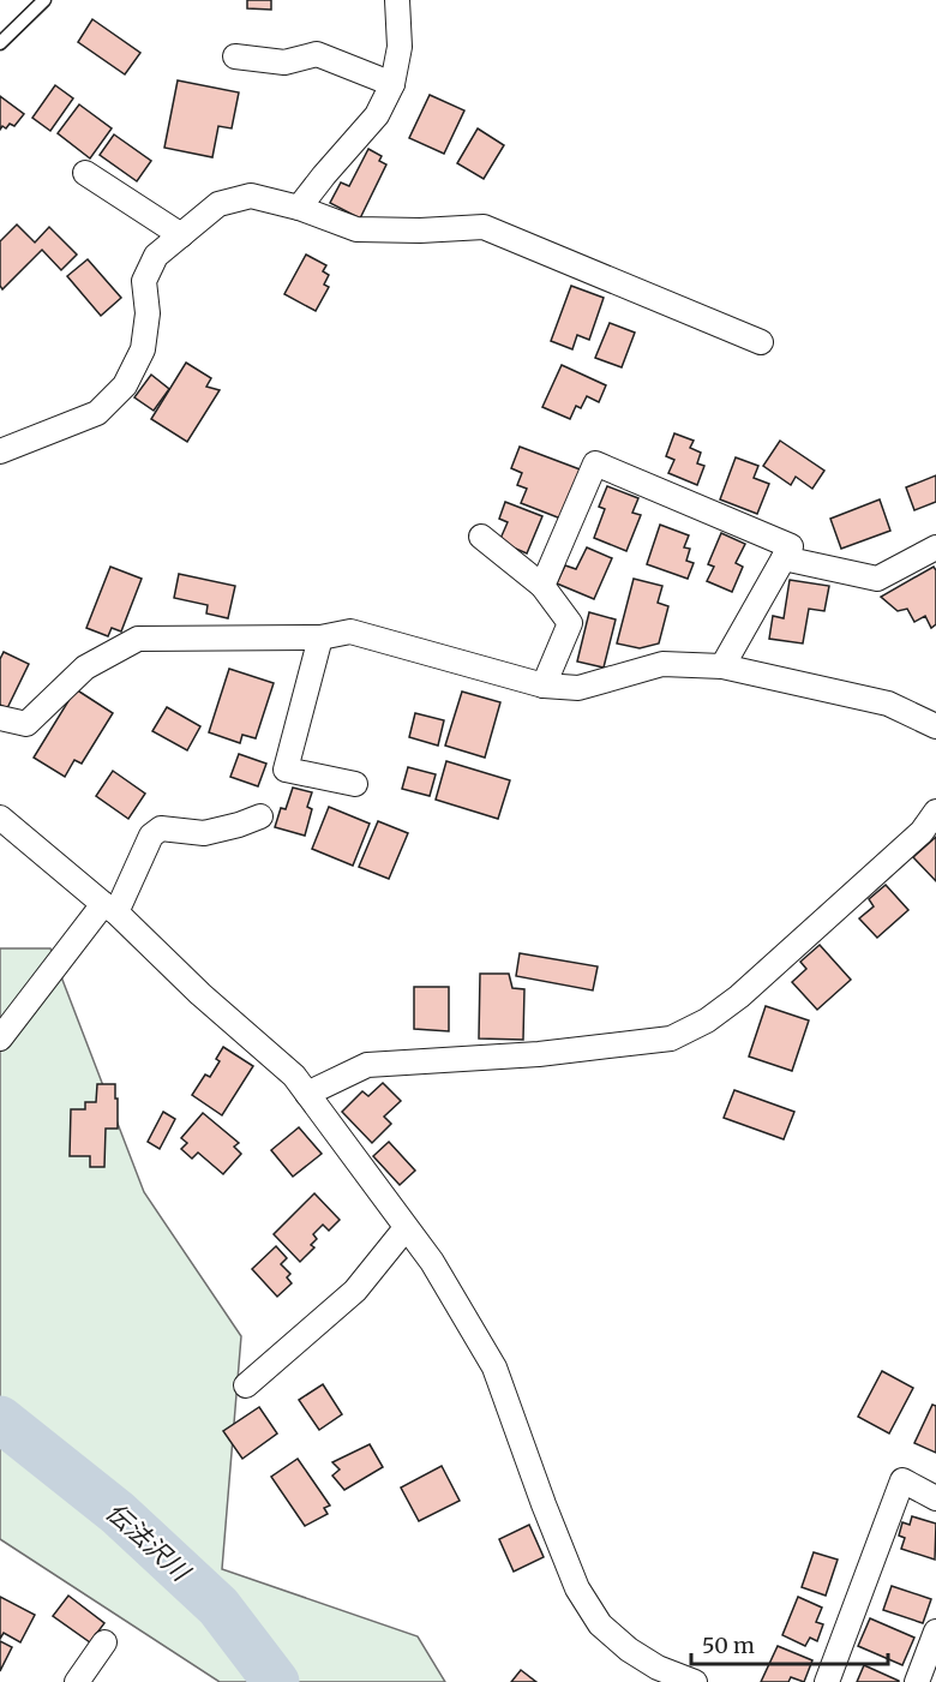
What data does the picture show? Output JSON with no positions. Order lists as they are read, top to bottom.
{
  "water": ["伝法沢川"],
  "scale_bar": "50 m"
}
